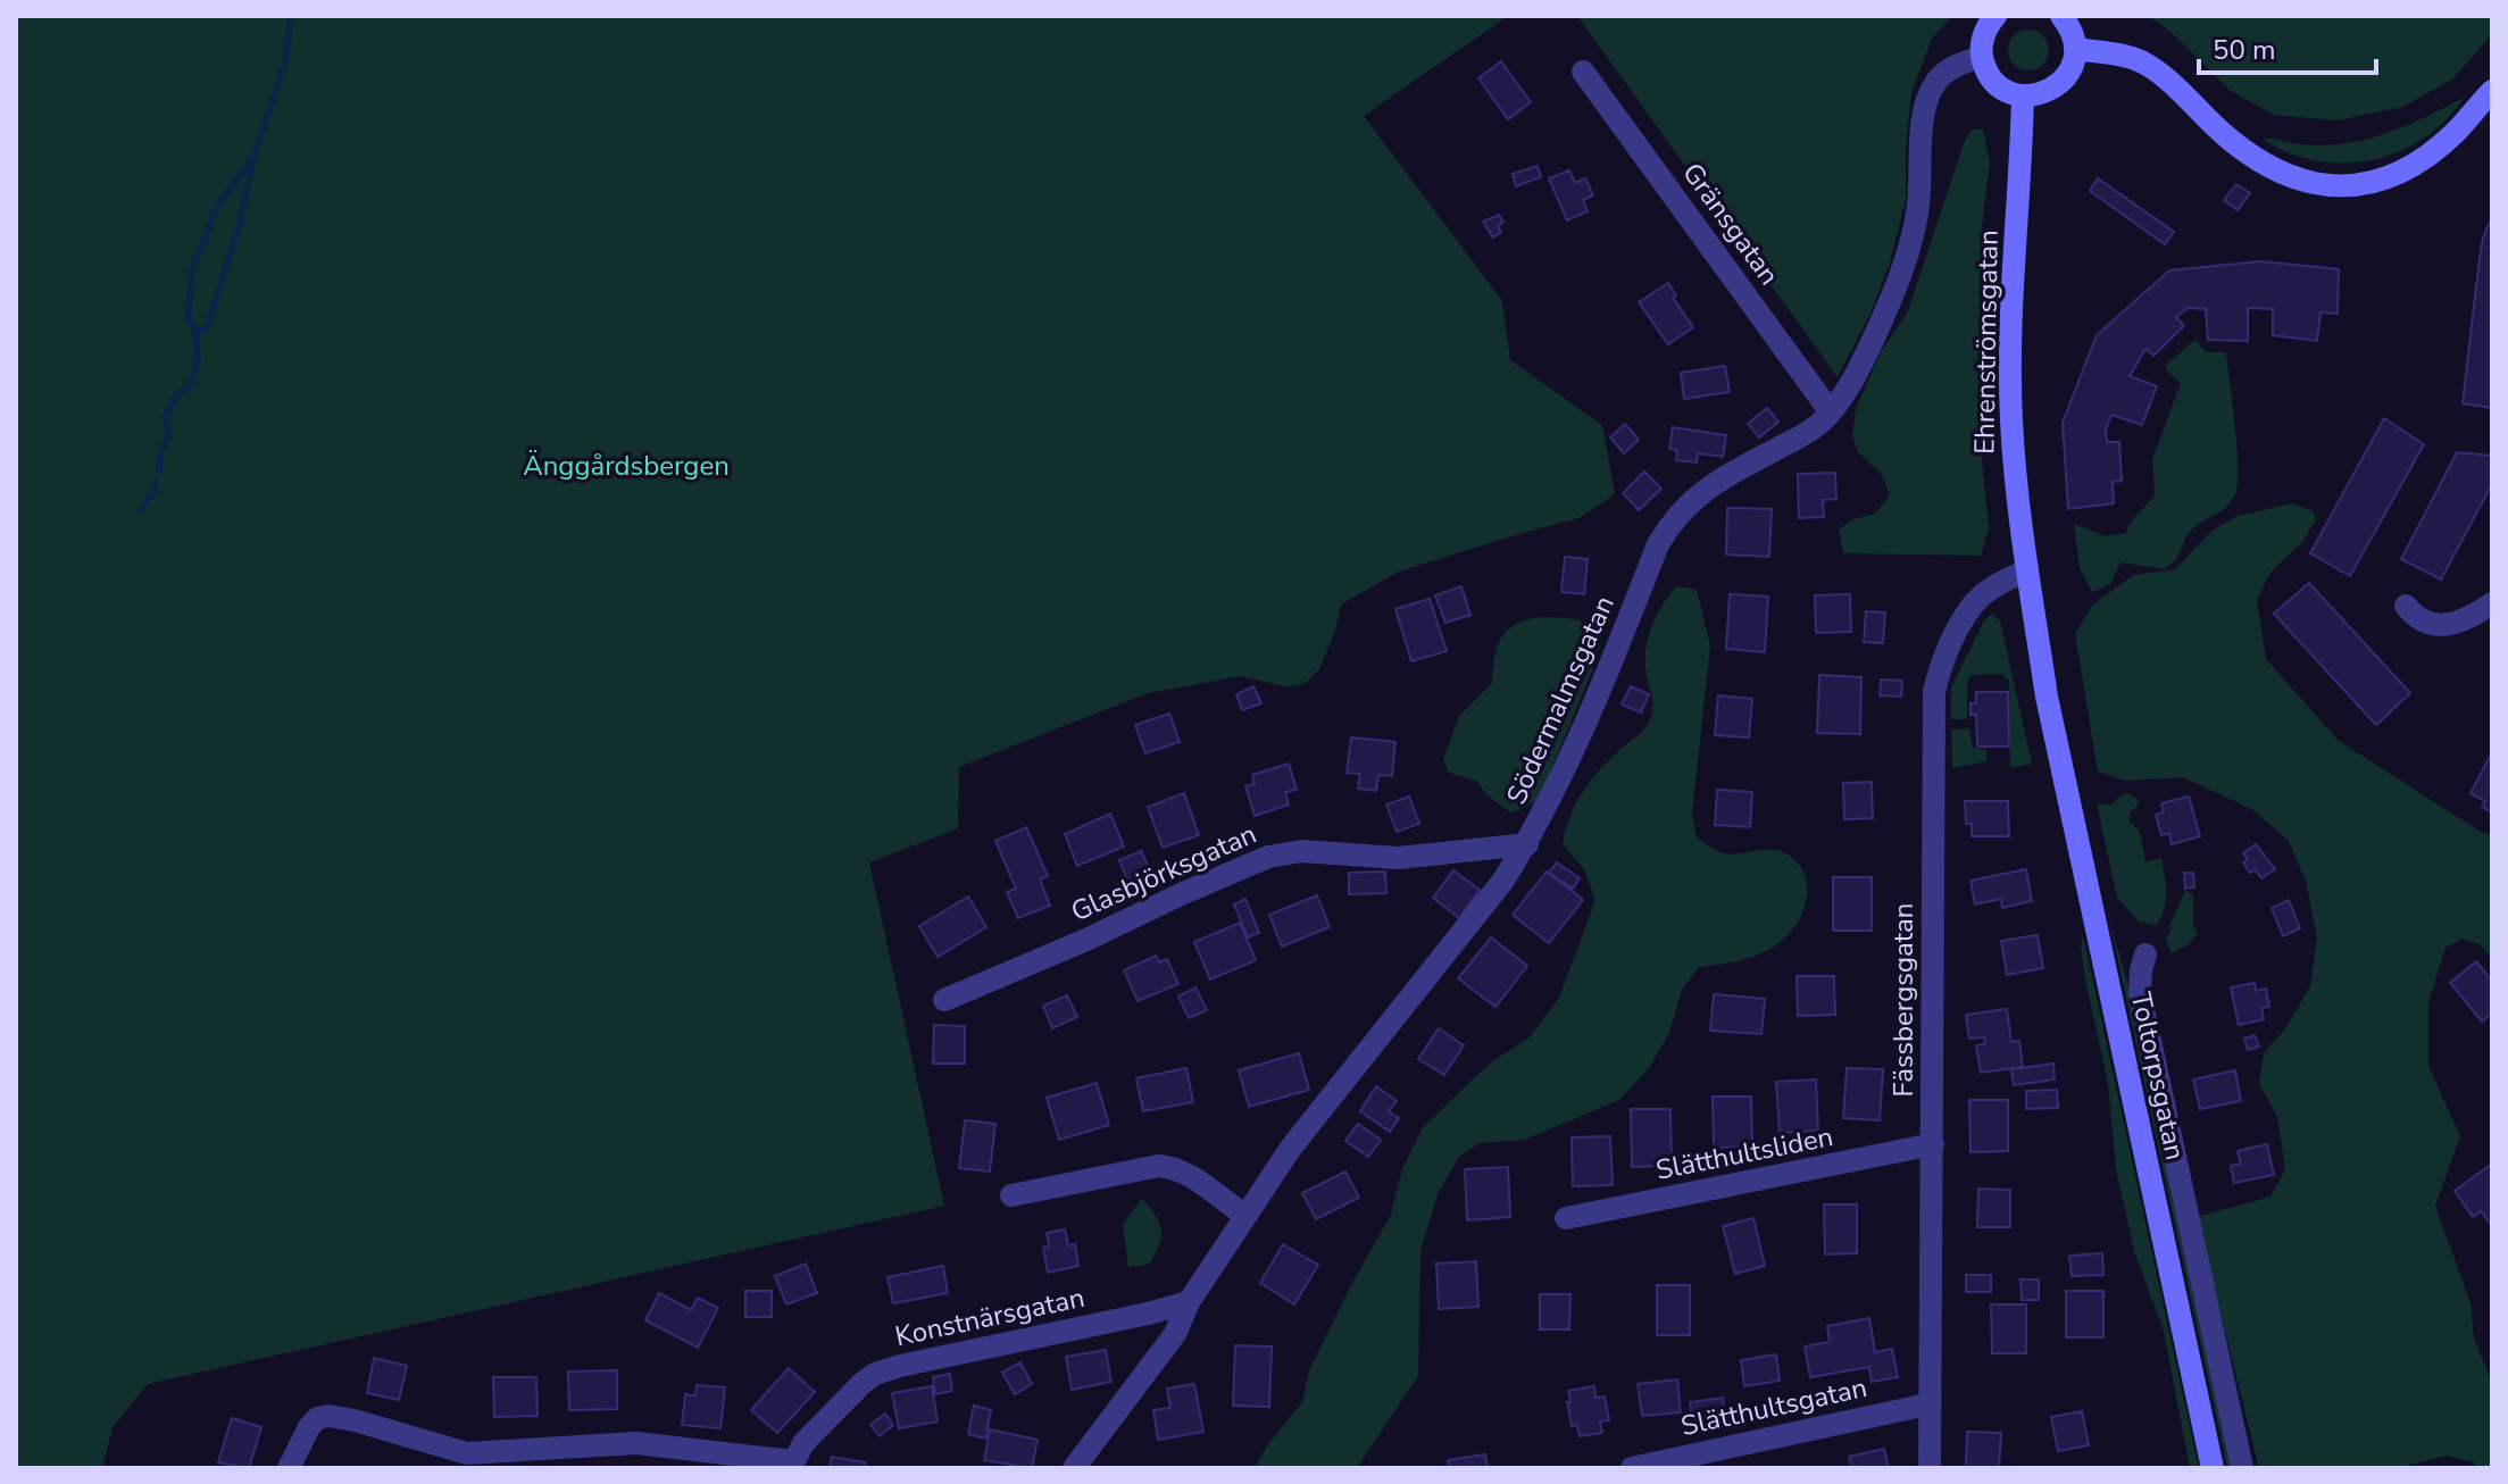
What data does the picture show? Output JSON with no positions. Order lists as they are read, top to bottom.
{
  "streets": {
    "street": [
      "Gränsgatan",
      "Ehrenströmsgatan",
      "Södermalmsgatan",
      "Glasbjörksgatan",
      "Fässbergsgatan",
      "Toltorpsgatan",
      "Slätthultsliden",
      "Konstnärsgatan",
      "Slätthultsgatan"
    ]
  },
  "crossings": [
    ["Gränsgatan", "Södermalmsgatan"],
    ["Ehrenströmsgatan", "Fässbergsgatan"],
    ["Ehrenströmsgatan", "Toltorpsgatan"],
    ["Södermalmsgatan", "Glasbjörksgatan"],
    ["Södermalmsgatan", "Konstnärsgatan"],
    ["Fässbergsgatan", "Slätthultsliden"],
    ["Fässbergsgatan", "Slätthultsgatan"]
  ],
  "parks": ["Änggårdsbergen"],
  "scale_bar": "50 m"
}
